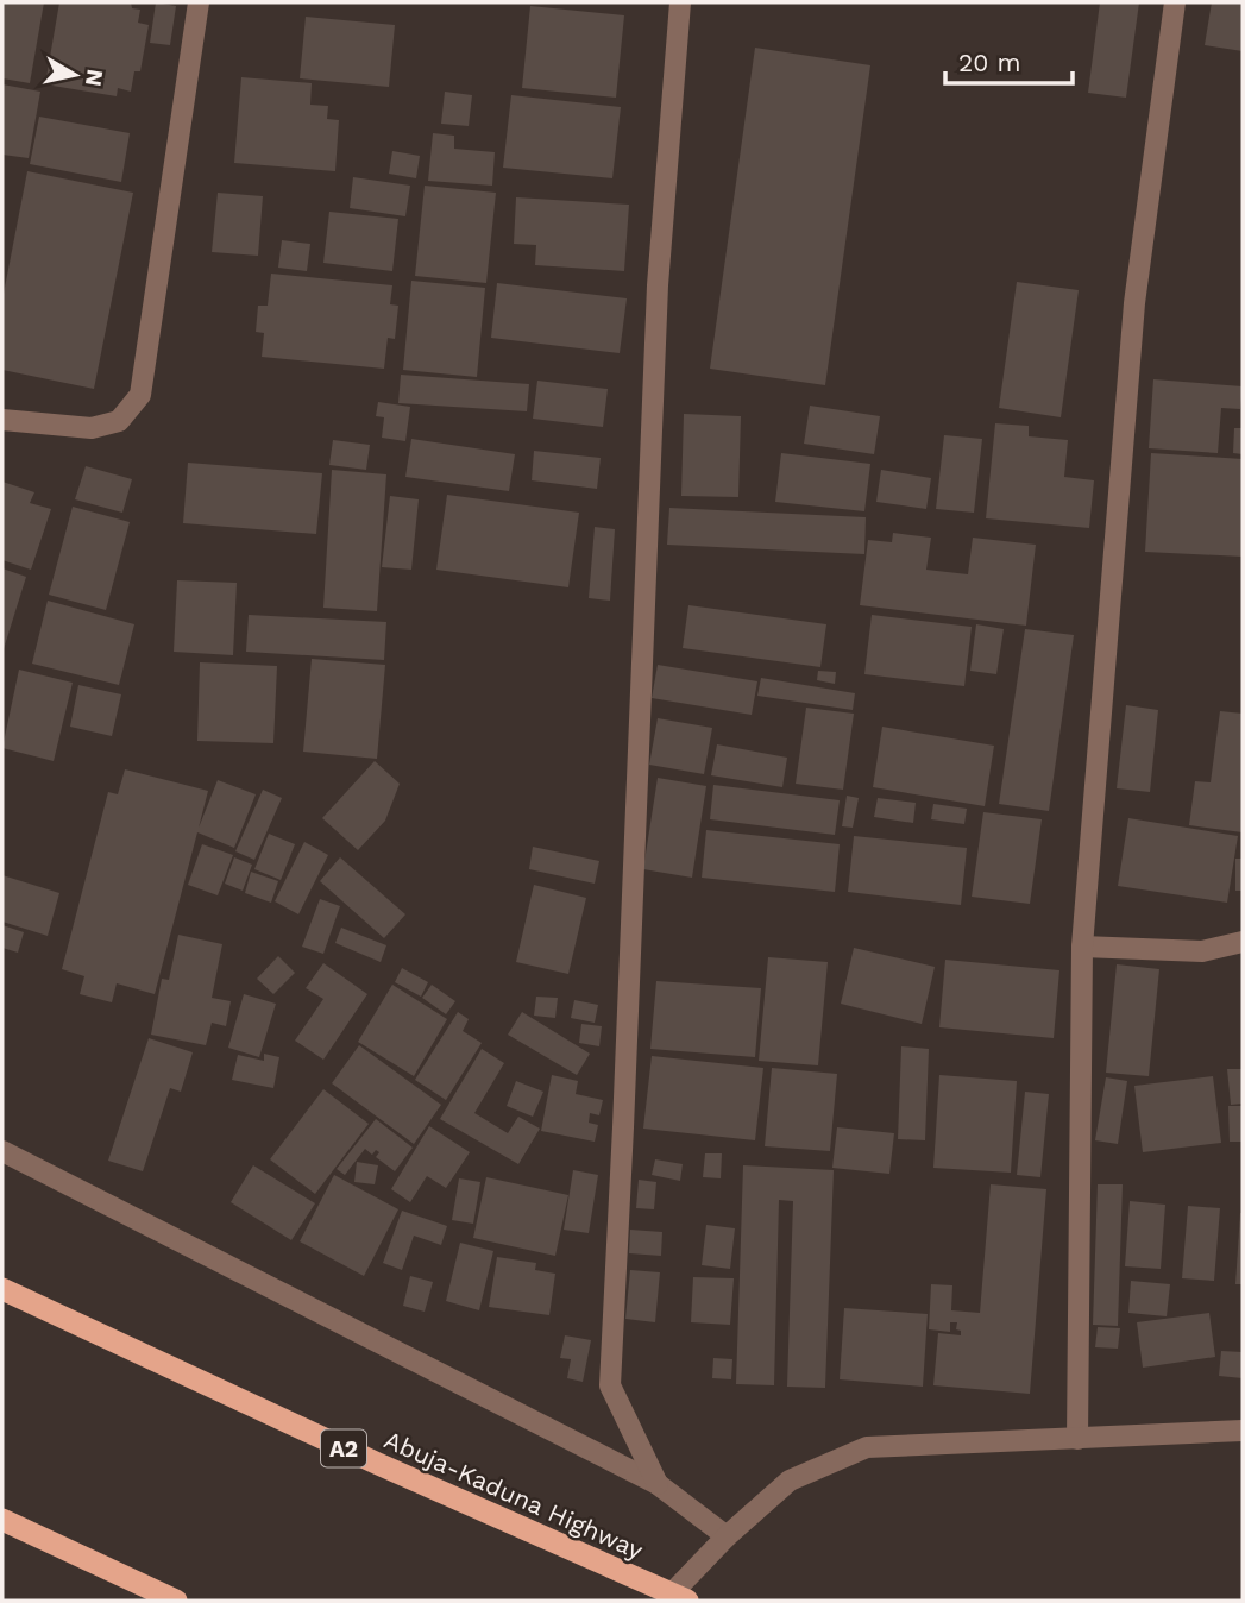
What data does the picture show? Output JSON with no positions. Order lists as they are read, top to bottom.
{
  "streets": {
    "highway": ["A2", "Abuja-Kaduna Highway"]
  },
  "scale_bar": "20 m",
  "north": "right"
}
